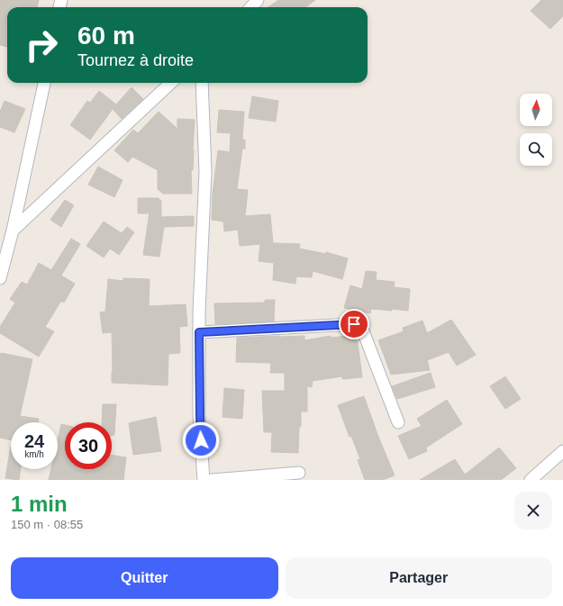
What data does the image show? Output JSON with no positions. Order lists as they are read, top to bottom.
{
  "north": "top",
  "page": {
    "turn": ["60 m", "Tournez à droite"],
    "speed": "24 km/h",
    "limit": "30",
    "heading": ["1 min", "150 m · 08:55"],
    "buttons": ["Quitter", "Partager"]
  }
}
